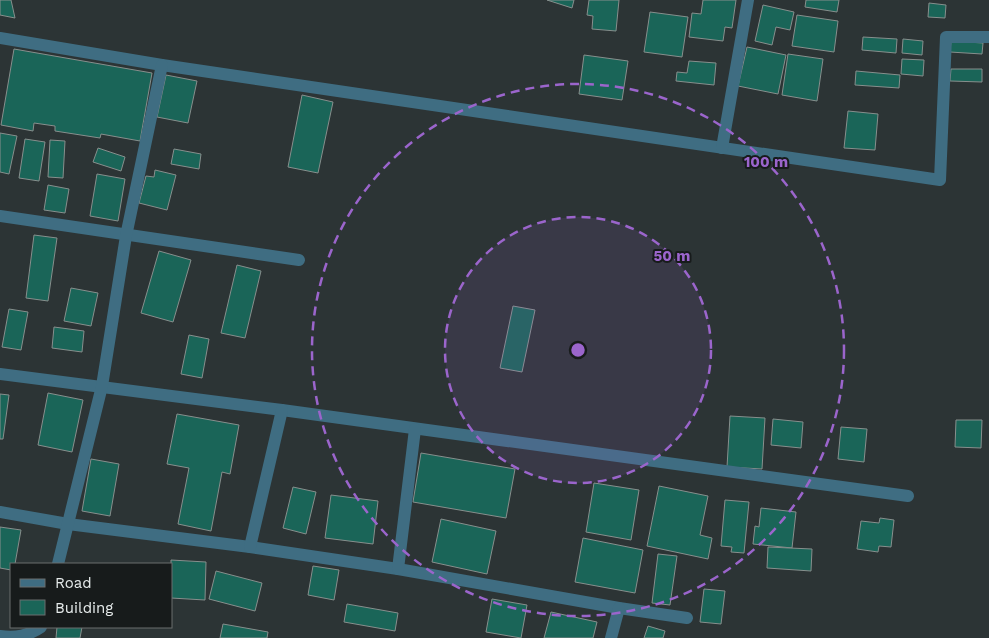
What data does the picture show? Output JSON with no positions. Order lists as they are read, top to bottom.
{
  "legend": ["Road", "Building"],
  "rings": ["100 m", "50 m"]
}
